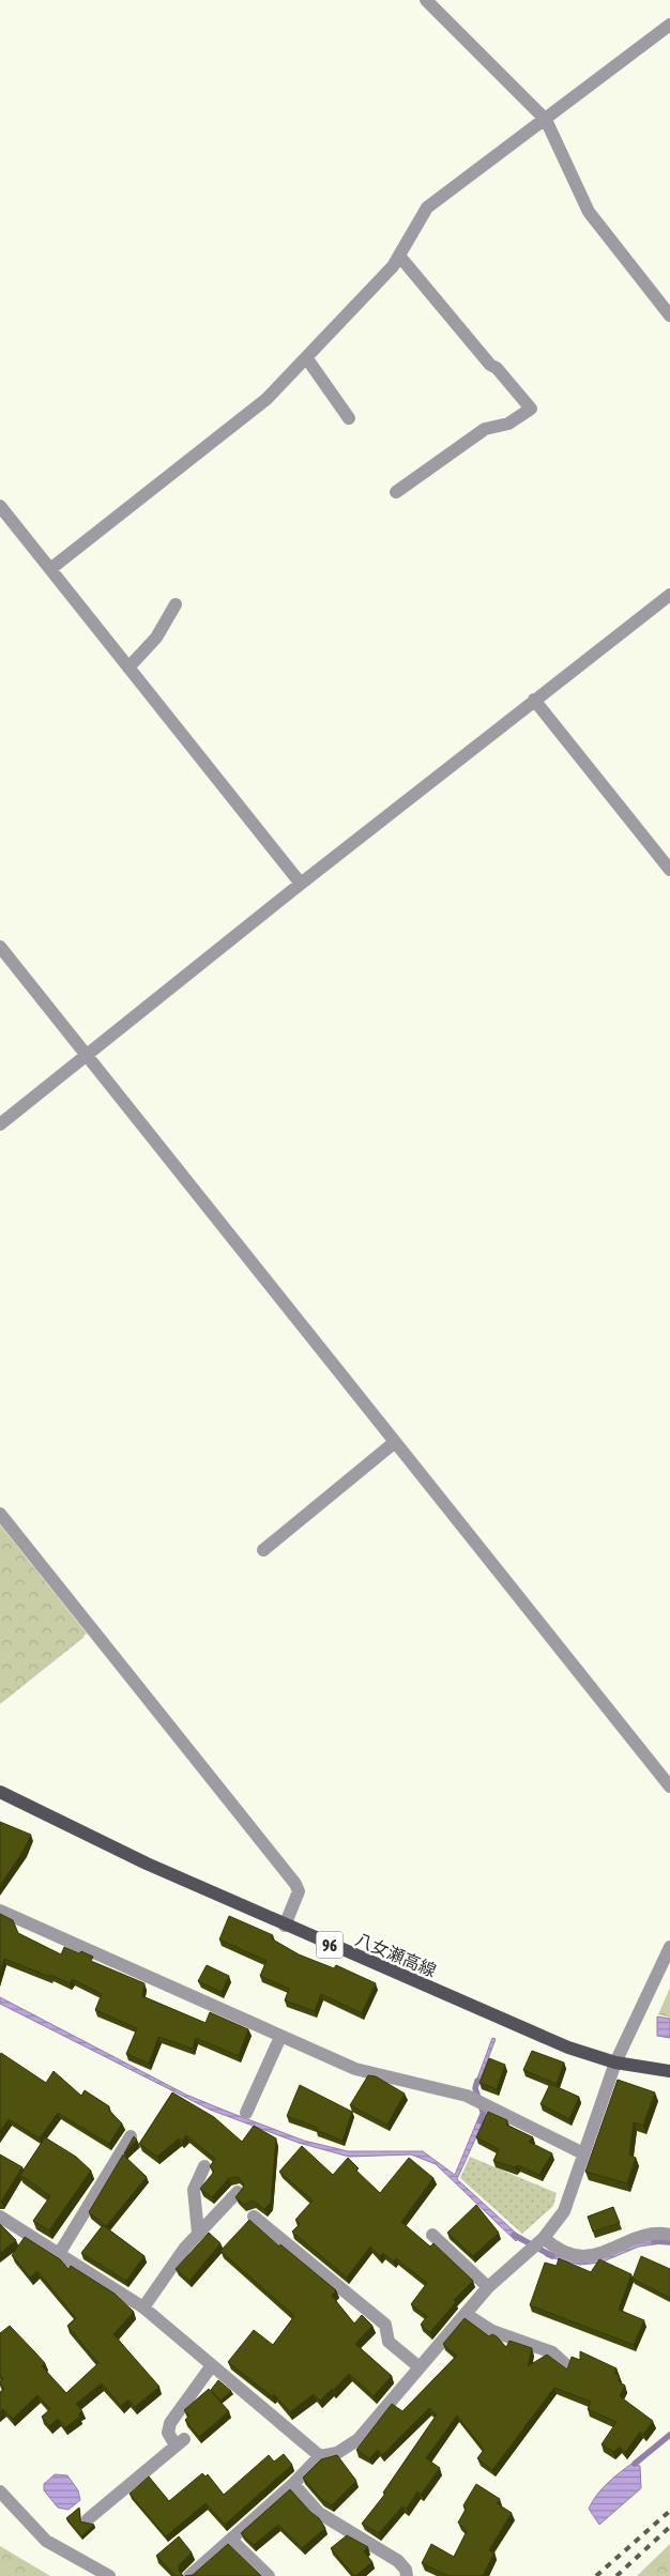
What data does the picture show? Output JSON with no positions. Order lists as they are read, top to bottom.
{
  "streets": {
    "main road": ["96", "八女瀬高線"]
  }
}
